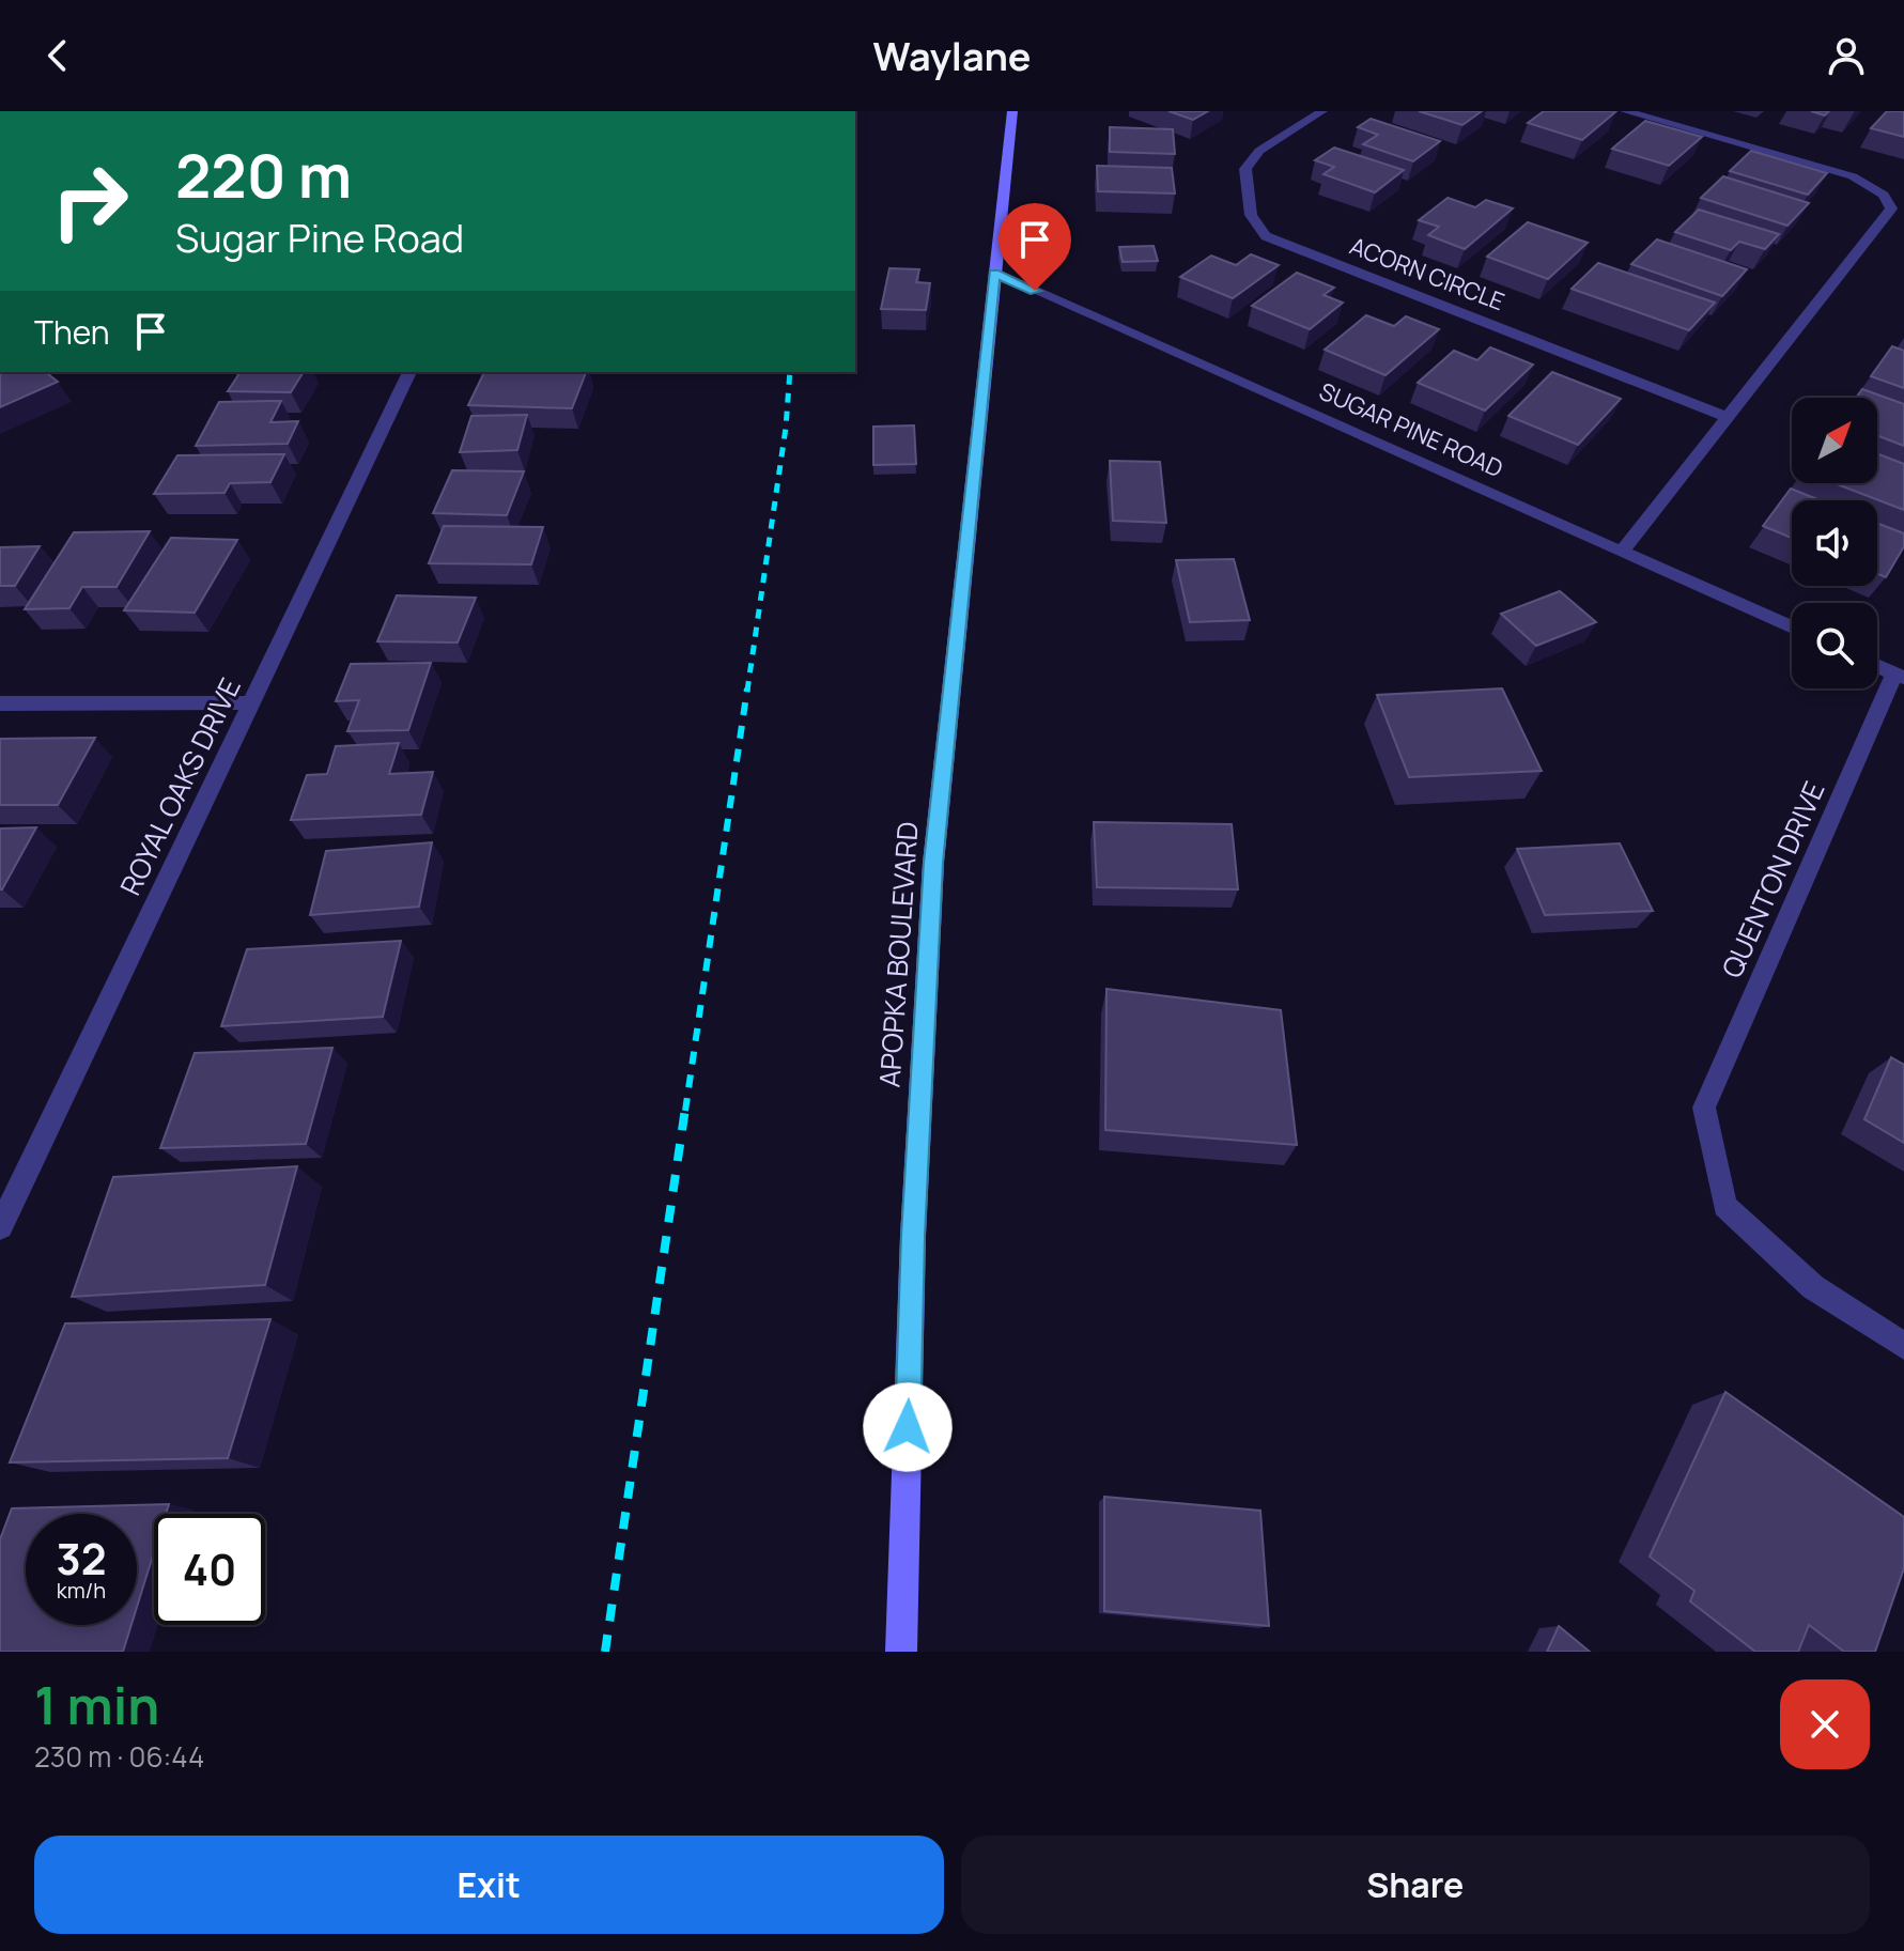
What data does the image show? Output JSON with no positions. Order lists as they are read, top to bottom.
{
  "streets": {
    "street": [
      "ACORN CIRCLE",
      "SUGAR PINE ROAD",
      "ROYAL OAKS DRIVE",
      "QUENTON DRIVE",
      "APOPKA BOULEVARD"
    ]
  },
  "crossings": [
    ["SUGAR PINE ROAD", "APOPKA BOULEVARD"]
  ],
  "north": "top right",
  "page": {
    "header": "Waylane",
    "turn": ["220 m", "Sugar Pine Road"],
    "then": "Then",
    "speed": "32 km/h",
    "limit": "40",
    "heading": ["1 min", "230 m · 06:44"],
    "buttons": ["Exit", "Share"]
  }
}
